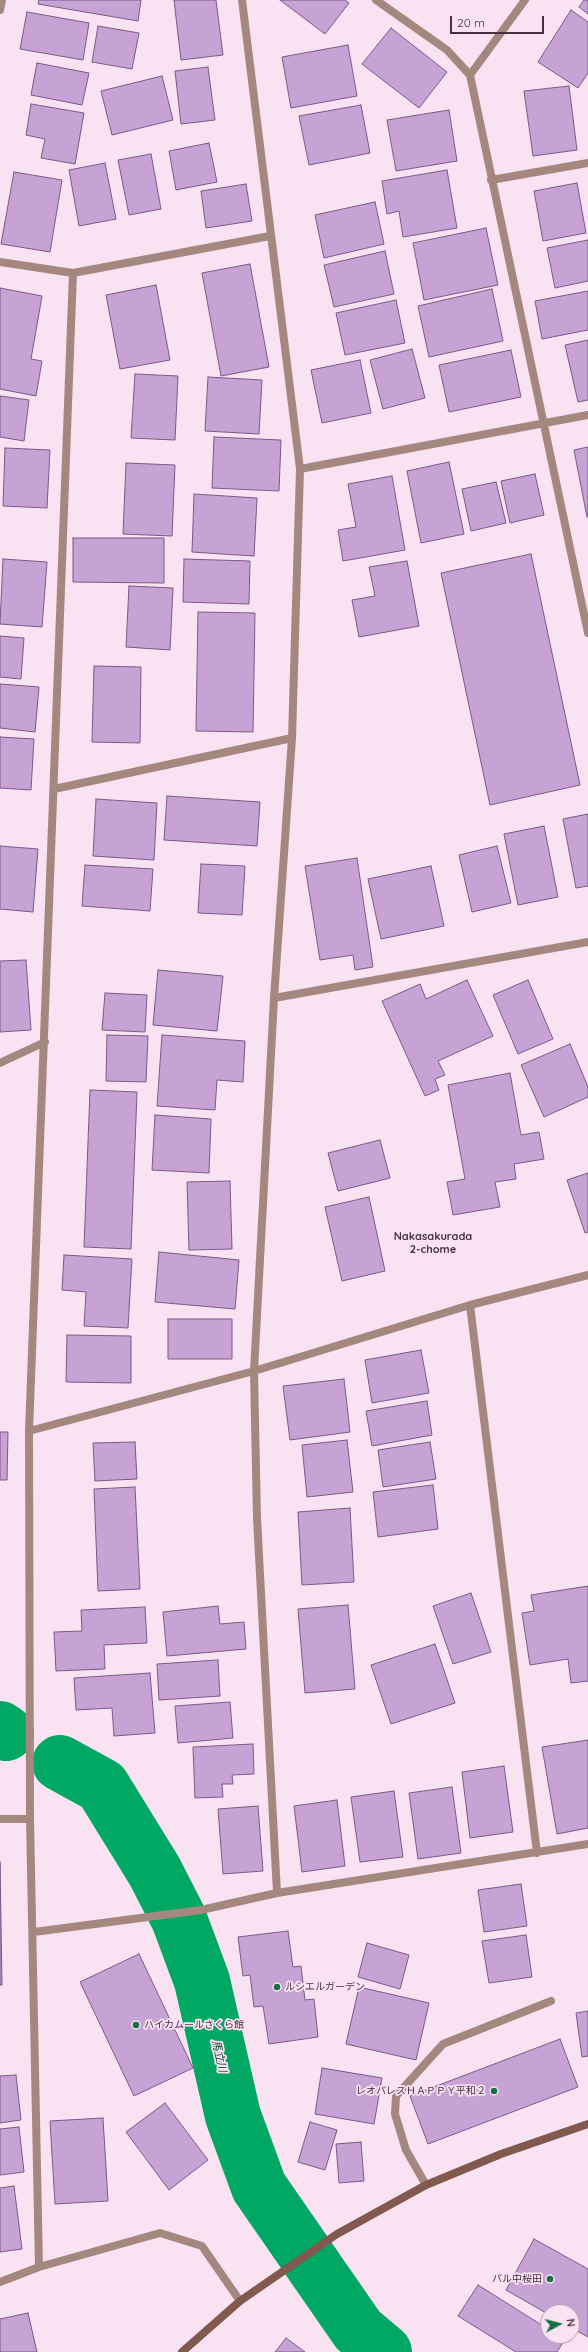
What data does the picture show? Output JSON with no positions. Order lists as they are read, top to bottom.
{
  "districts": ["Nakasakurada 2-chome"],
  "water": ["馬立川"],
  "places": [
    "ルシエルガーデン",
    "ハイカムールさくら館",
    "レオパレスＨＡＰＰＹ平和２",
    "パル中桜田"
  ],
  "scale_bar": "20 m",
  "north": "right"
}
